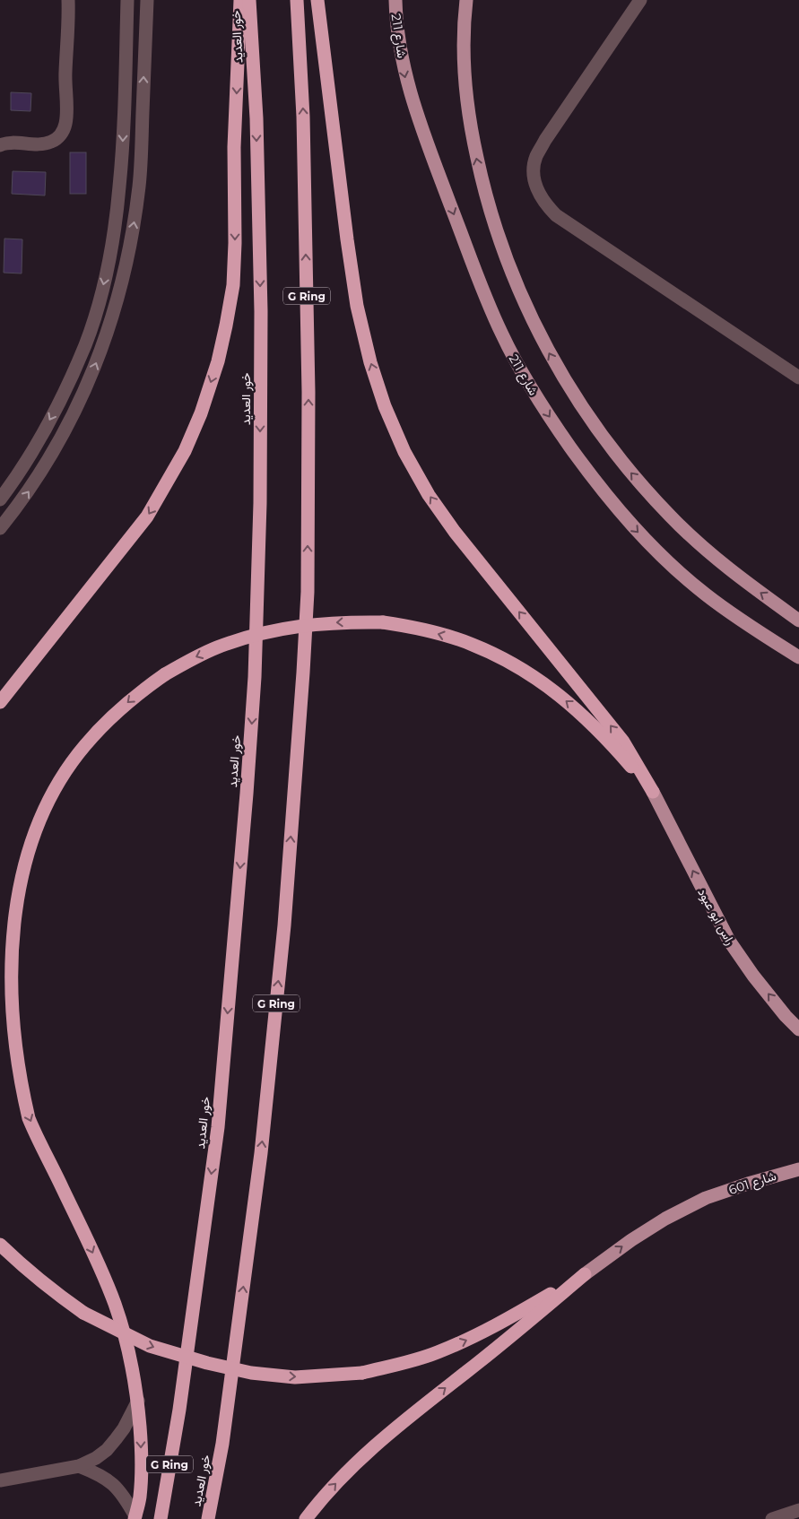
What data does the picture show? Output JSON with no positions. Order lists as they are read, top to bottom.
{
  "streets": {
    "highway": ["خور العديد", "G Ring"],
    "main road": ["شارع 211", "راس ابو عبود", "شارع 601"]
  },
  "one_way": ["راس ابو عبود", "شارع 601"]
}
